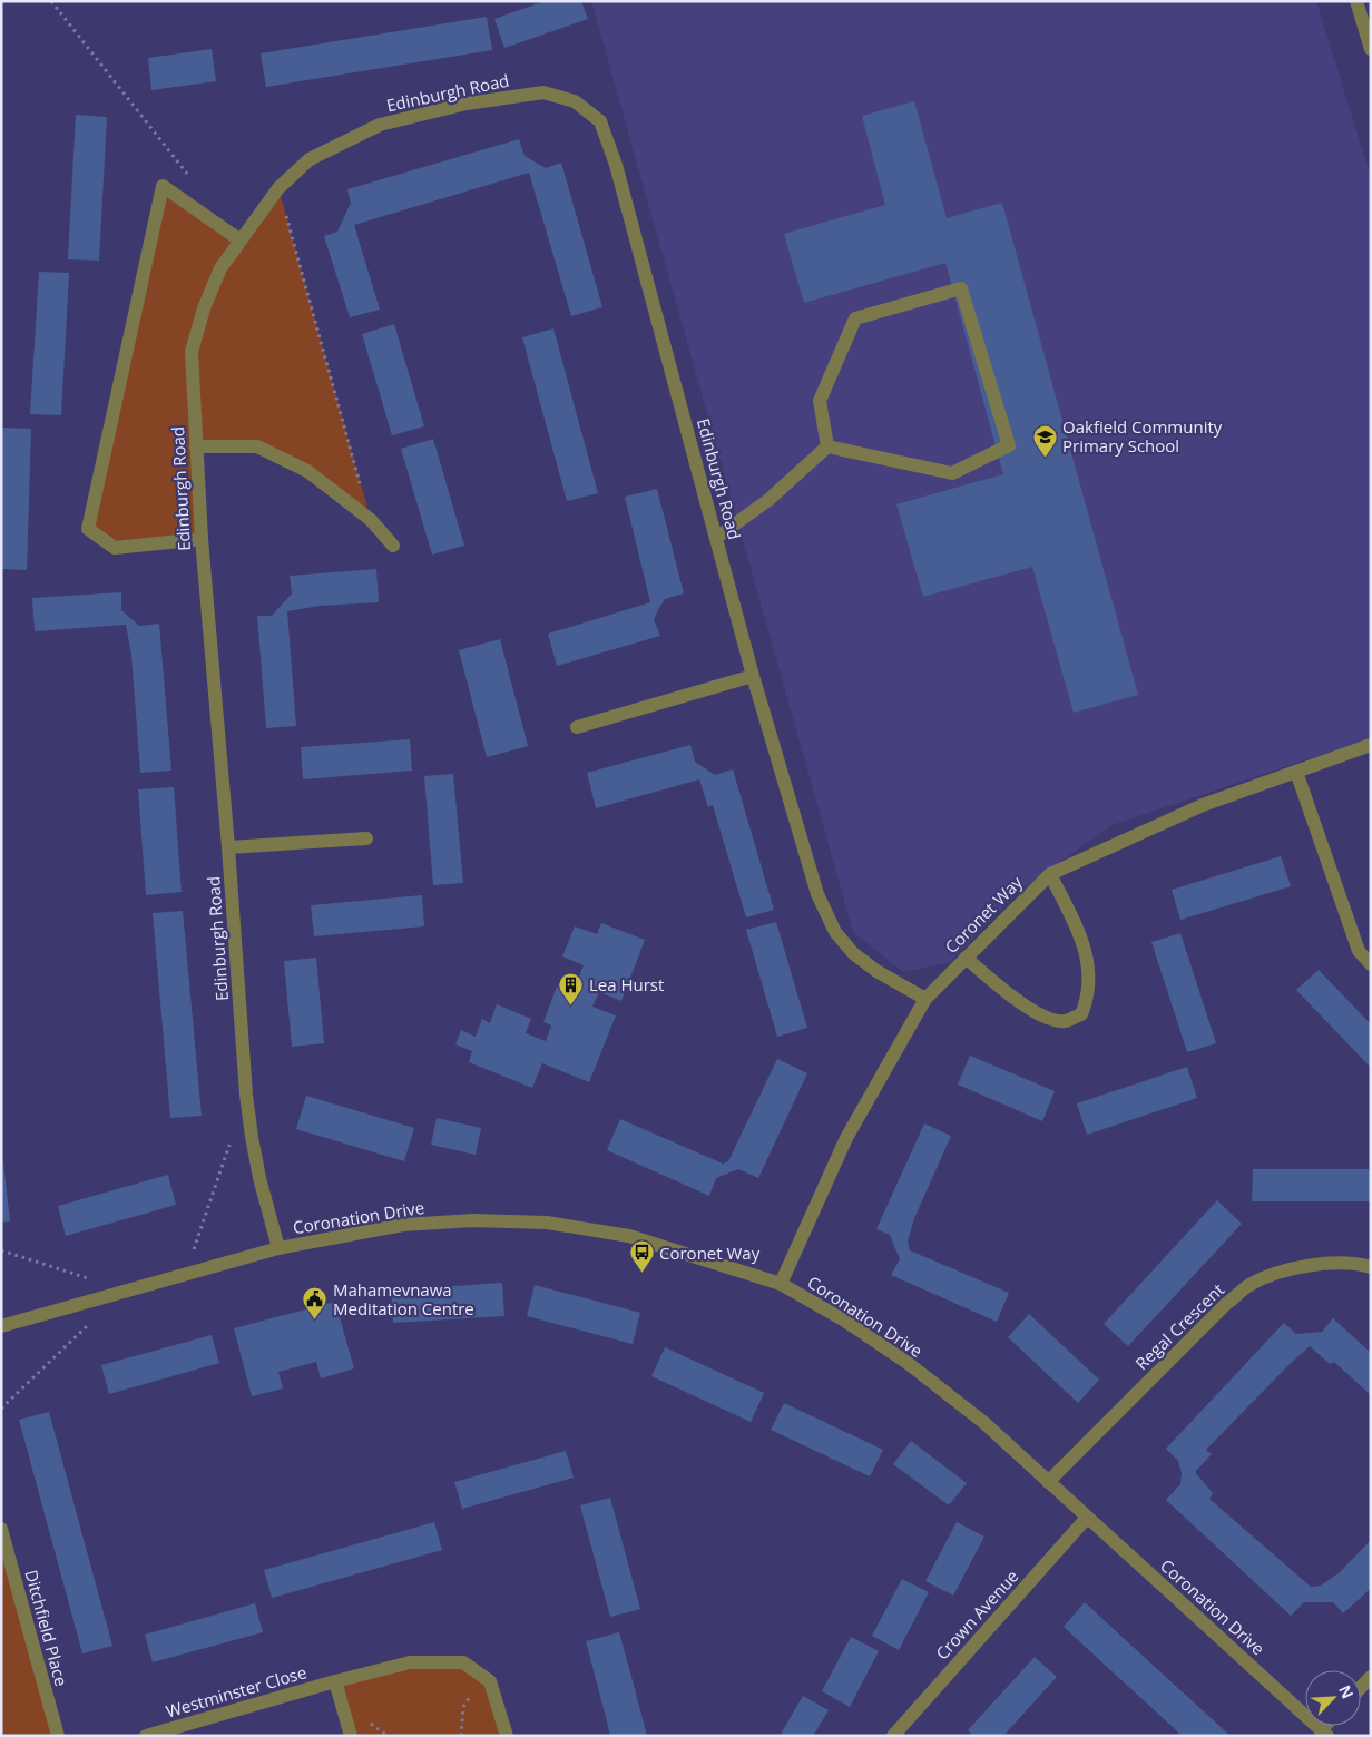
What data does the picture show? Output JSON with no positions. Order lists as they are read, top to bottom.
{
  "streets": {
    "street": [
      "Edinburgh Road",
      "Coronet Way",
      "Coronation Drive",
      "Regal Crescent",
      "Crown Avenue",
      "Ditchfield Place",
      "Westminster Close"
    ]
  },
  "crossings": [
    ["Edinburgh Road", "Coronet Way"],
    ["Edinburgh Road", "Coronation Drive"],
    ["Coronet Way", "Coronation Drive"],
    ["Coronation Drive", "Regal Crescent"],
    ["Coronation Drive", "Crown Avenue"]
  ],
  "places": {
    "school or university": ["Oakfield Community Primary School"],
    "building": ["Lea Hurst"],
    "bus stop": ["Coronet Way"],
    "public building": ["Mahamevnawa Meditation Centre"]
  },
  "north": "top right"
}
